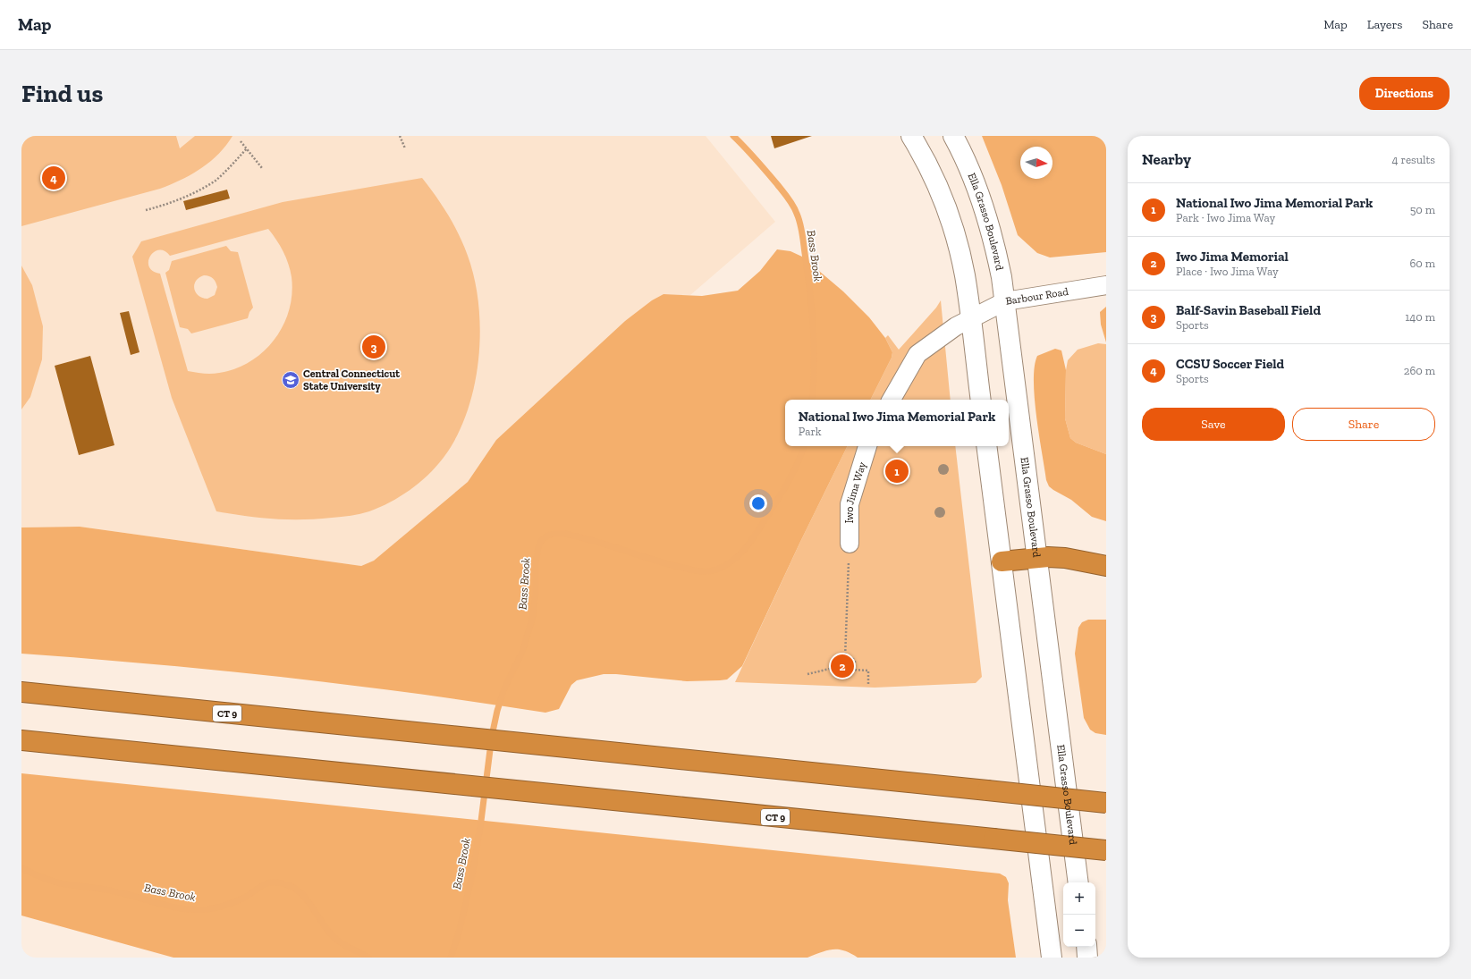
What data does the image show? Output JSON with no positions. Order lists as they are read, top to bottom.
{
  "streets": {
    "highway": ["CT 9"],
    "main road": ["Ella Grasso Boulevard"],
    "street": ["Barbour Road", "Iwo Jima Way"]
  },
  "crossings": [
    ["Ella Grasso Boulevard", "Barbour Road"]
  ],
  "water": ["Bass Brook"],
  "places": {
    "school or university": ["Central Connecticut State University"]
  },
  "north": "right",
  "page": {
    "header": "Map",
    "nav": ["Map", "Layers", "Share"],
    "buttons": [
      "Directions",
      ["Save", "Share"]
    ],
    "title": "Find us",
    "heading": ["Nearby", "4 results"],
    "pins": [
      "4",
      "3",
      "1",
      "2"
    ],
    "list": [
      {
        "mark": "1",
        "name": "National Iwo Jima Memorial Park",
        "note": "Park · Iwo Jima Way",
        "value": "50 m"
      },
      {
        "mark": "2",
        "name": "Iwo Jima Memorial",
        "note": "Place · Iwo Jima Way",
        "value": "60 m"
      },
      {
        "mark": "3",
        "name": "Balf-Savin Baseball Field",
        "note": "Sports",
        "value": "140 m"
      },
      {
        "mark": "4",
        "name": "CCSU Soccer Field",
        "note": "Sports",
        "value": "260 m"
      }
    ],
    "popup": ["National Iwo Jima Memorial Park", "Park"],
    "map_buttons": ["+", "−"]
  }
}
